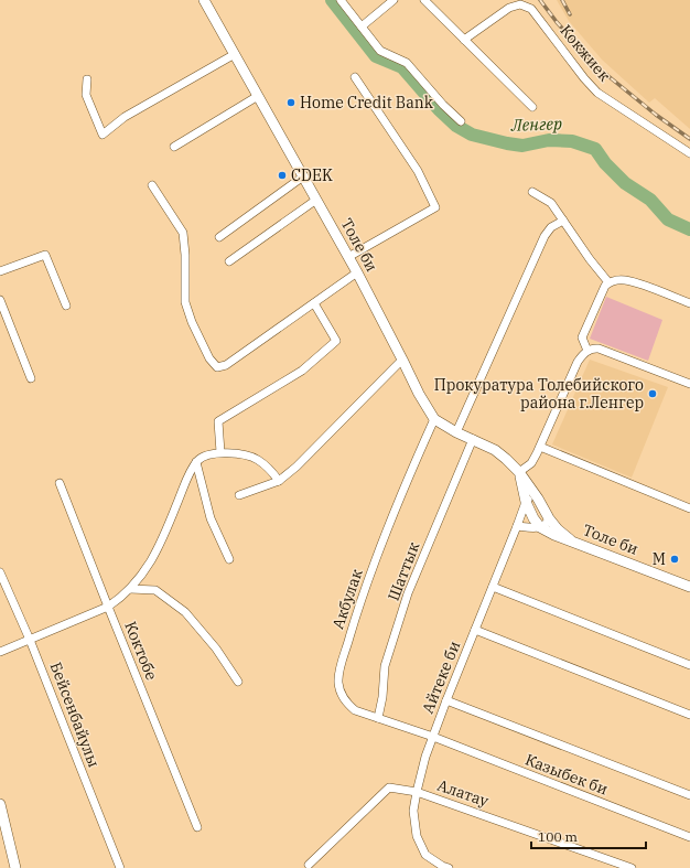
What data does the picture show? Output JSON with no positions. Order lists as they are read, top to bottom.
{
  "streets": {
    "main road": ["Толе би"],
    "street": [
      "Кокжиек",
      "Шаттык",
      "Акбулак",
      "Коктобе",
      "Айтеке би",
      "Бейсенбайулы",
      "Казыбек би",
      "Алатау"
    ]
  },
  "crossings": [
    ["Толе би", "Шаттык"],
    ["Толе би", "Акбулак"],
    ["Шаттык", "Акбулак"],
    ["Акбулак", "Айтеке би"],
    ["Акбулак", "Казыбек би"],
    ["Айтеке би", "Казыбек би"],
    ["Айтеке би", "Алатау"]
  ],
  "water": ["Ленгер"],
  "places": [
    "Home Credit Bank",
    "CDEK",
    "Прокуратура Толебийского района г.Ленгер",
    "M"
  ],
  "scale_bar": "100 m"
}
